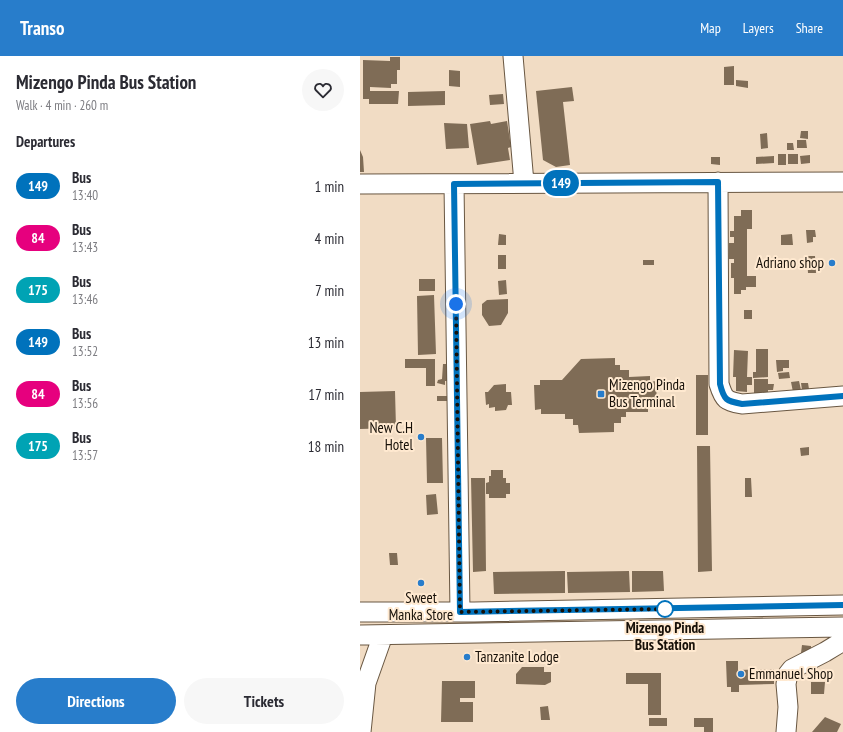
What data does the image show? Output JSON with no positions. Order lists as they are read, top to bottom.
{
  "places": {
    "other": [
      "Adriano shop",
      "New C.H Hotel",
      "Sweet Manka Store",
      "Mizengo Pinda Bus Station",
      "Tanzanite Lodge",
      "Emmanuel Shop"
    ],
    "transit": ["Mizengo Pinda Bus Terminal"]
  },
  "lines": ["bus line 149"],
  "page": {
    "header": "Transo",
    "nav": ["Map", "Layers", "Share"],
    "heading": [
      ["Mizengo Pinda Bus Station", "Walk · 4 min · 260 m"],
      "Departures"
    ],
    "on_map": "149",
    "list": [
      {
        "mark": "149",
        "name": "Bus",
        "note": "13:40",
        "value": "1 min"
      },
      {
        "mark": "84",
        "name": "Bus",
        "note": "13:43",
        "value": "4 min"
      },
      {
        "mark": "175",
        "name": "Bus",
        "note": "13:46",
        "value": "7 min"
      },
      {
        "mark": "149",
        "name": "Bus",
        "note": "13:52",
        "value": "13 min"
      },
      {
        "mark": "84",
        "name": "Bus",
        "note": "13:56",
        "value": "17 min"
      },
      {
        "mark": "175",
        "name": "Bus",
        "note": "13:57",
        "value": "18 min"
      }
    ],
    "buttons": ["Directions", "Tickets"]
  }
}
